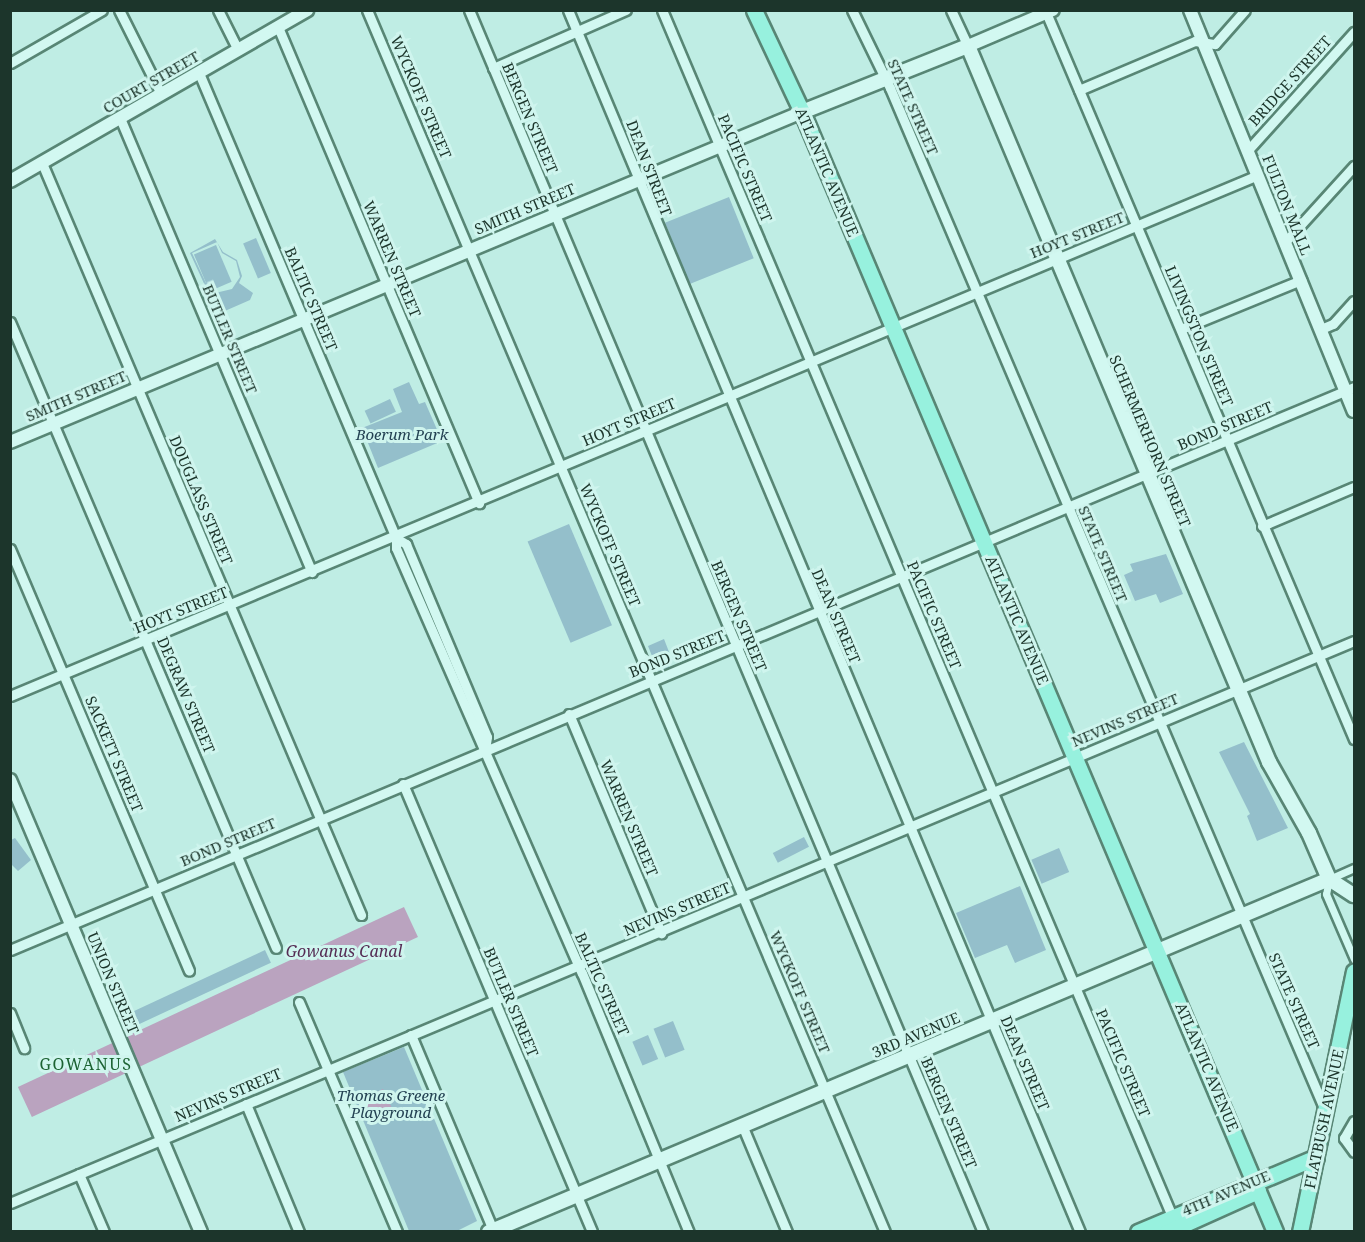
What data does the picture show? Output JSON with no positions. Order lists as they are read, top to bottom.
{
  "streets": {
    "main road": [
      "ATLANTIC AVENUE",
      "SMITH STREET",
      "SCHERMERHORN STREET",
      "3RD AVENUE",
      "FLATBUSH AVENUE",
      "4TH AVENUE"
    ],
    "street": [
      "BRIDGE STREET",
      "COURT STREET",
      "WYCKOFF STREET",
      "STATE STREET",
      "BERGEN STREET",
      "DEAN STREET",
      "PACIFIC STREET",
      "FULTON MALL",
      "HOYT STREET",
      "WARREN STREET",
      "BALTIC STREET",
      "LIVINGSTON STREET",
      "BUTLER STREET",
      "BOND STREET",
      "DOUGLASS STREET",
      "DEGRAW STREET",
      "NEVINS STREET",
      "SACKETT STREET",
      "UNION STREET"
    ]
  },
  "crossings": [
    ["BRIDGE STREET", "FULTON MALL"],
    ["COURT STREET", "WARREN STREET"],
    ["COURT STREET", "BALTIC STREET"],
    ["COURT STREET", "BUTLER STREET"],
    ["COURT STREET", "DOUGLASS STREET"],
    ["WYCKOFF STREET", "SMITH STREET"],
    ["WYCKOFF STREET", "HOYT STREET"],
    ["WYCKOFF STREET", "BOND STREET"],
    ["WYCKOFF STREET", "NEVINS STREET"],
    ["WYCKOFF STREET", "3RD AVENUE"],
    ["STATE STREET", "SMITH STREET"],
    ["STATE STREET", "HOYT STREET"],
    ["STATE STREET", "BOND STREET"],
    ["STATE STREET", "NEVINS STREET"],
    ["STATE STREET", "3RD AVENUE"],
    ["STATE STREET", "FLATBUSH AVENUE"],
    ["BERGEN STREET", "SMITH STREET"],
    ["BERGEN STREET", "HOYT STREET"],
    ["BERGEN STREET", "BOND STREET"],
    ["BERGEN STREET", "NEVINS STREET"],
    ["BERGEN STREET", "3RD AVENUE"],
    ["DEAN STREET", "SMITH STREET"],
    ["DEAN STREET", "HOYT STREET"],
    ["DEAN STREET", "BOND STREET"],
    ["DEAN STREET", "NEVINS STREET"],
    ["DEAN STREET", "3RD AVENUE"],
    ["PACIFIC STREET", "SMITH STREET"],
    ["PACIFIC STREET", "HOYT STREET"],
    ["PACIFIC STREET", "BOND STREET"],
    ["PACIFIC STREET", "NEVINS STREET"],
    ["PACIFIC STREET", "3RD AVENUE"],
    ["PACIFIC STREET", "4TH AVENUE"],
    ["ATLANTIC AVENUE", "SMITH STREET"],
    ["ATLANTIC AVENUE", "HOYT STREET"],
    ["ATLANTIC AVENUE", "BOND STREET"],
    ["ATLANTIC AVENUE", "NEVINS STREET"],
    ["ATLANTIC AVENUE", "3RD AVENUE"],
    ["ATLANTIC AVENUE", "4TH AVENUE"],
    ["FULTON MALL", "HOYT STREET"],
    ["FULTON MALL", "BOND STREET"],
    ["SMITH STREET", "WARREN STREET"],
    ["SMITH STREET", "BALTIC STREET"],
    ["SMITH STREET", "LIVINGSTON STREET"],
    ["SMITH STREET", "BUTLER STREET"],
    ["SMITH STREET", "SCHERMERHORN STREET"],
    ["SMITH STREET", "DOUGLASS STREET"],
    ["SMITH STREET", "DEGRAW STREET"],
    ["HOYT STREET", "WARREN STREET"],
    ["HOYT STREET", "BALTIC STREET"],
    ["HOYT STREET", "LIVINGSTON STREET"],
    ["HOYT STREET", "BUTLER STREET"],
    ["HOYT STREET", "SCHERMERHORN STREET"],
    ["HOYT STREET", "DOUGLASS STREET"],
    ["HOYT STREET", "DEGRAW STREET"],
    ["HOYT STREET", "SACKETT STREET"],
    ["WARREN STREET", "BOND STREET"],
    ["WARREN STREET", "NEVINS STREET"],
    ["BALTIC STREET", "BOND STREET"],
    ["BALTIC STREET", "NEVINS STREET"],
    ["BALTIC STREET", "3RD AVENUE"],
    ["LIVINGSTON STREET", "BOND STREET"],
    ["LIVINGSTON STREET", "NEVINS STREET"],
    ["BUTLER STREET", "BOND STREET"],
    ["BUTLER STREET", "NEVINS STREET"],
    ["BUTLER STREET", "3RD AVENUE"],
    ["BOND STREET", "SCHERMERHORN STREET"],
    ["BOND STREET", "DOUGLASS STREET"],
    ["BOND STREET", "DEGRAW STREET"],
    ["BOND STREET", "SACKETT STREET"],
    ["BOND STREET", "UNION STREET"],
    ["SCHERMERHORN STREET", "NEVINS STREET"],
    ["SCHERMERHORN STREET", "3RD AVENUE"],
    ["NEVINS STREET", "UNION STREET"],
    ["FLATBUSH AVENUE", "4TH AVENUE"]
  ],
  "districts": ["GOWANUS"],
  "water": ["Gowanus Canal"],
  "parks": ["Boerum Park", "Thomas Greene Playground"]
}
